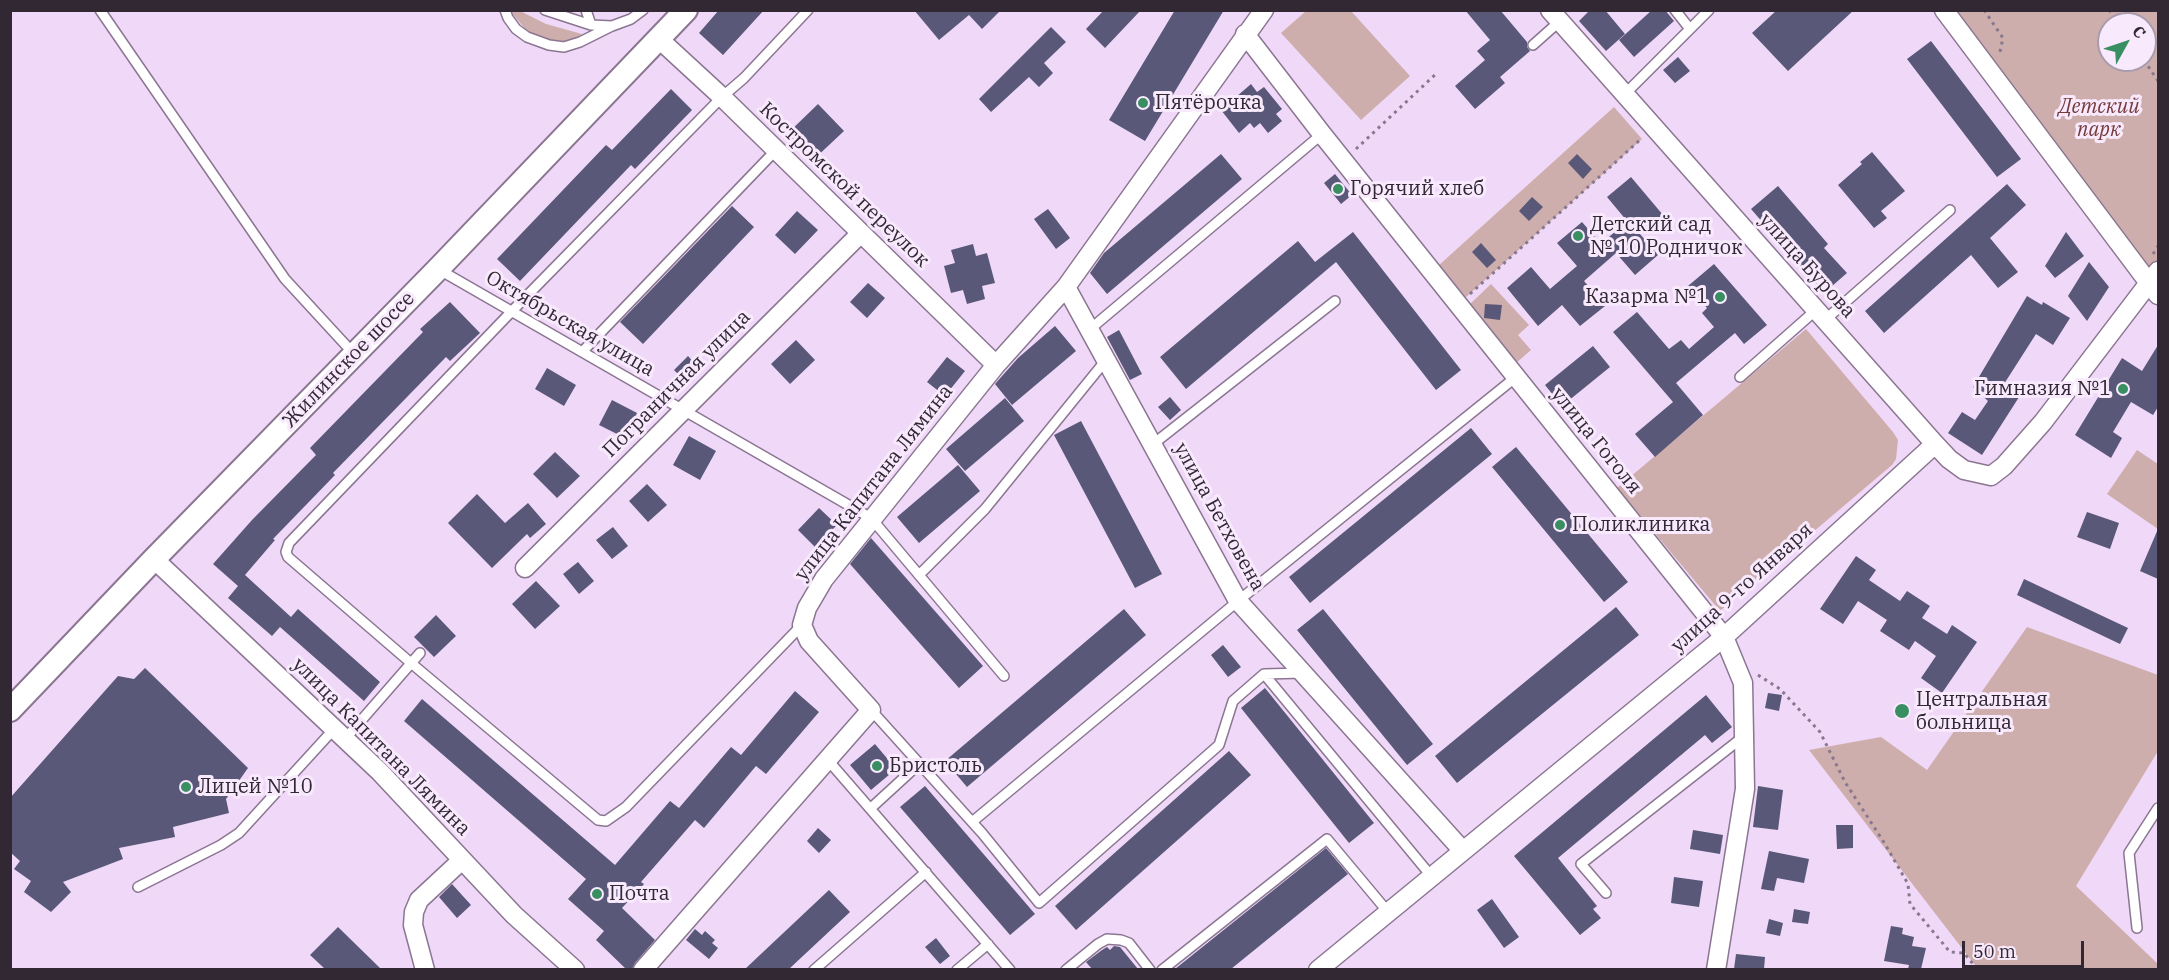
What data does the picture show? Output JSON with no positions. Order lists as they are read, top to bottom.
{
  "streets": {
    "street": [
      "Костромской переулок",
      "улица Бурова",
      "Жилинское шоссе",
      "Пограничная улица",
      "улица Гоголя",
      "улица Капитана Лямина",
      "улица Бетховена",
      "улица 9-го Января"
    ],
    "lane": ["Октябрьская улица"]
  },
  "crossings": [
    ["Костромской переулок", "Жилинское шоссе"],
    ["Костромской переулок", "Пограничная улица"],
    ["Костромской переулок", "улица Капитана Лямина"],
    ["улица Бурова", "улица 9-го Января"],
    ["Октябрьская улица", "Жилинское шоссе"],
    ["Октябрьская улица", "Пограничная улица"],
    ["Октябрьская улица", "улица Капитана Лямина"],
    ["Жилинское шоссе", "улица Капитана Лямина"],
    ["улица Гоголя", "улица Капитана Лямина"],
    ["улица Гоголя", "улица 9-го Января"],
    ["улица Капитана Лямина", "улица Бетховена"],
    ["улица Бетховена", "улица 9-го Января"]
  ],
  "parks": ["Детский парк"],
  "places": [
    "Пятёрочка",
    "Горячий хлеб",
    "Детский сад № 10 Родничок",
    "Казарма №1",
    "Гимназия №1",
    "Поликлиника",
    "Центральная больница",
    "Бристоль",
    "Лицей №10",
    "Почта"
  ],
  "scale_bar": "50 m",
  "north": "top right"
}
